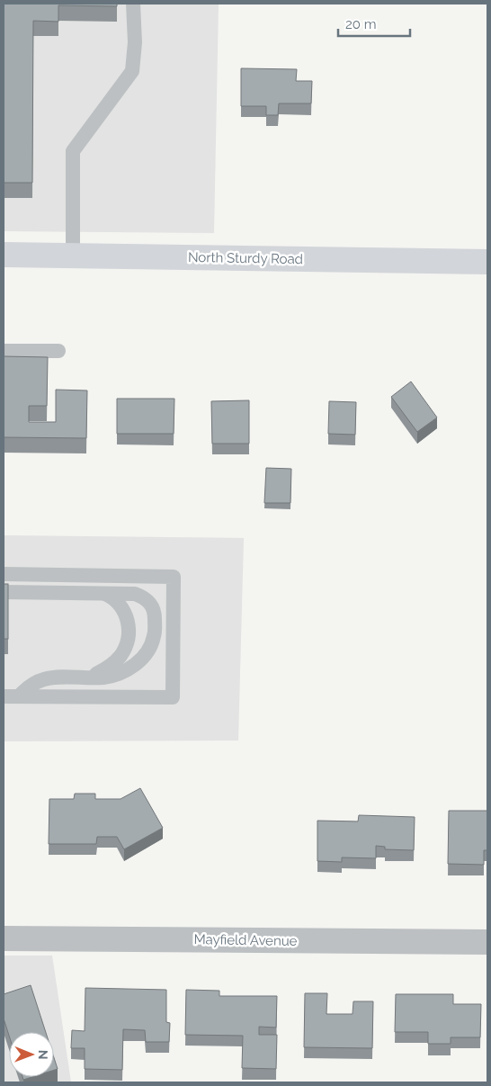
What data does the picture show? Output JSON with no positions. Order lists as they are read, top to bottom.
{
  "streets": {
    "street": ["North Sturdy Road", "Mayfield Avenue"]
  },
  "scale_bar": "20 m",
  "north": "right"
}
